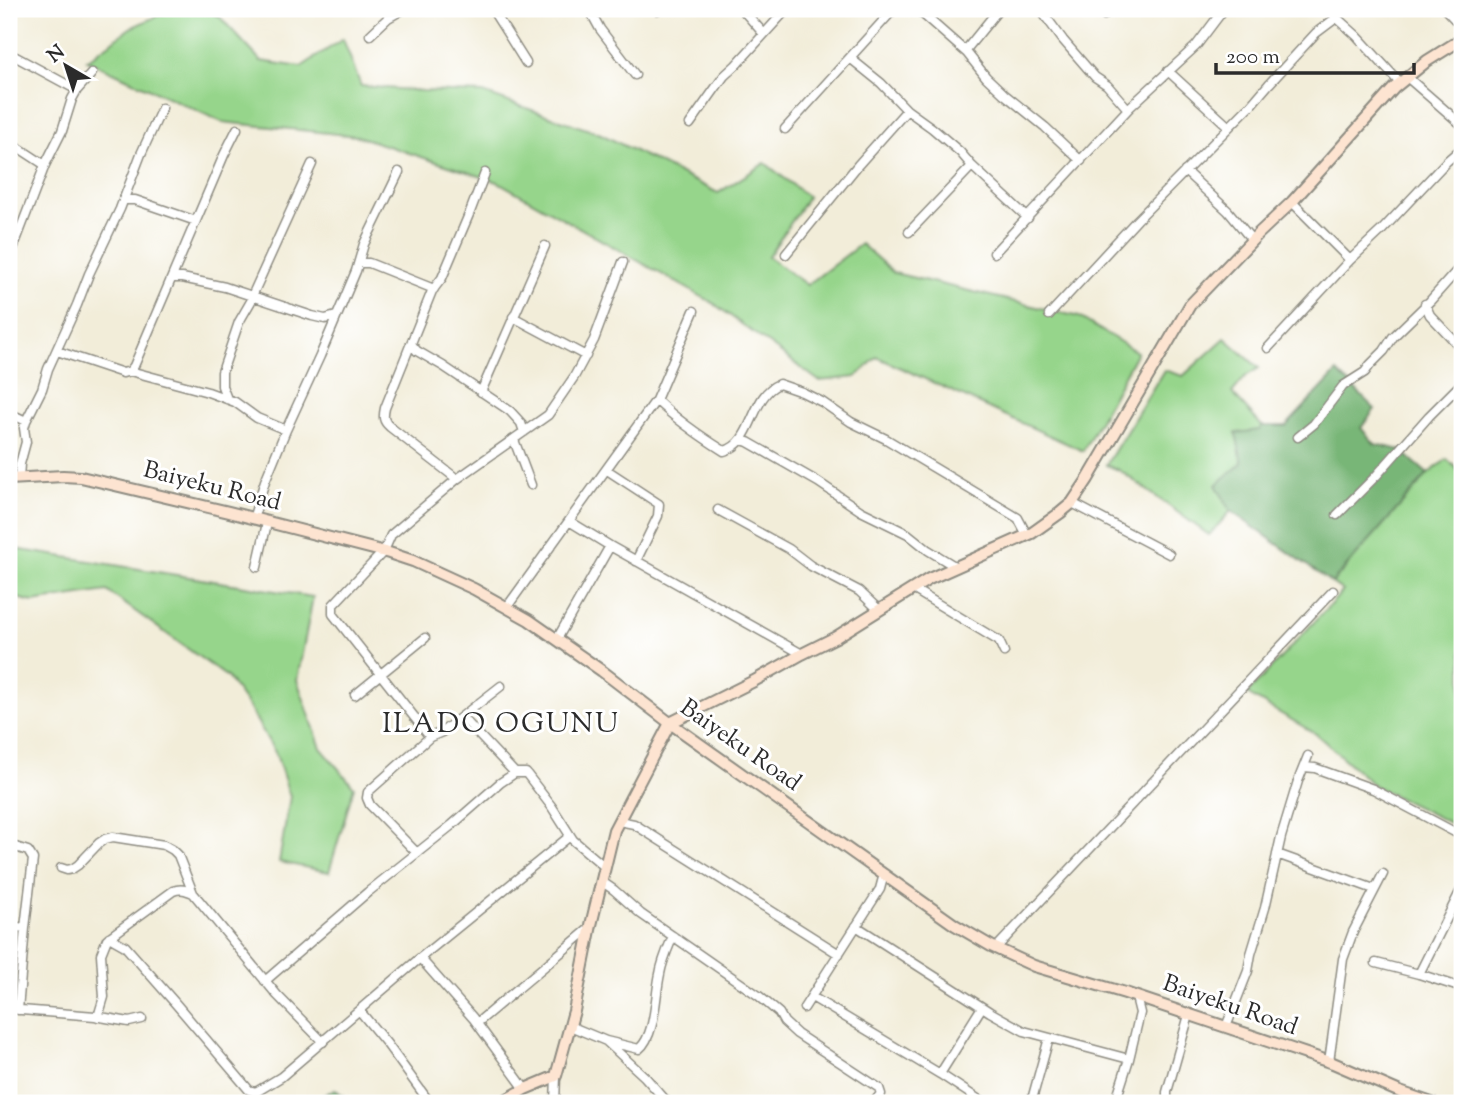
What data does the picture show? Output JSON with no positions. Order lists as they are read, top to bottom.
{
  "streets": {
    "main road": ["Baiyeku Road"]
  },
  "districts": ["ILADO OGUNU"],
  "scale_bar": "200 m",
  "north": "top left"
}
